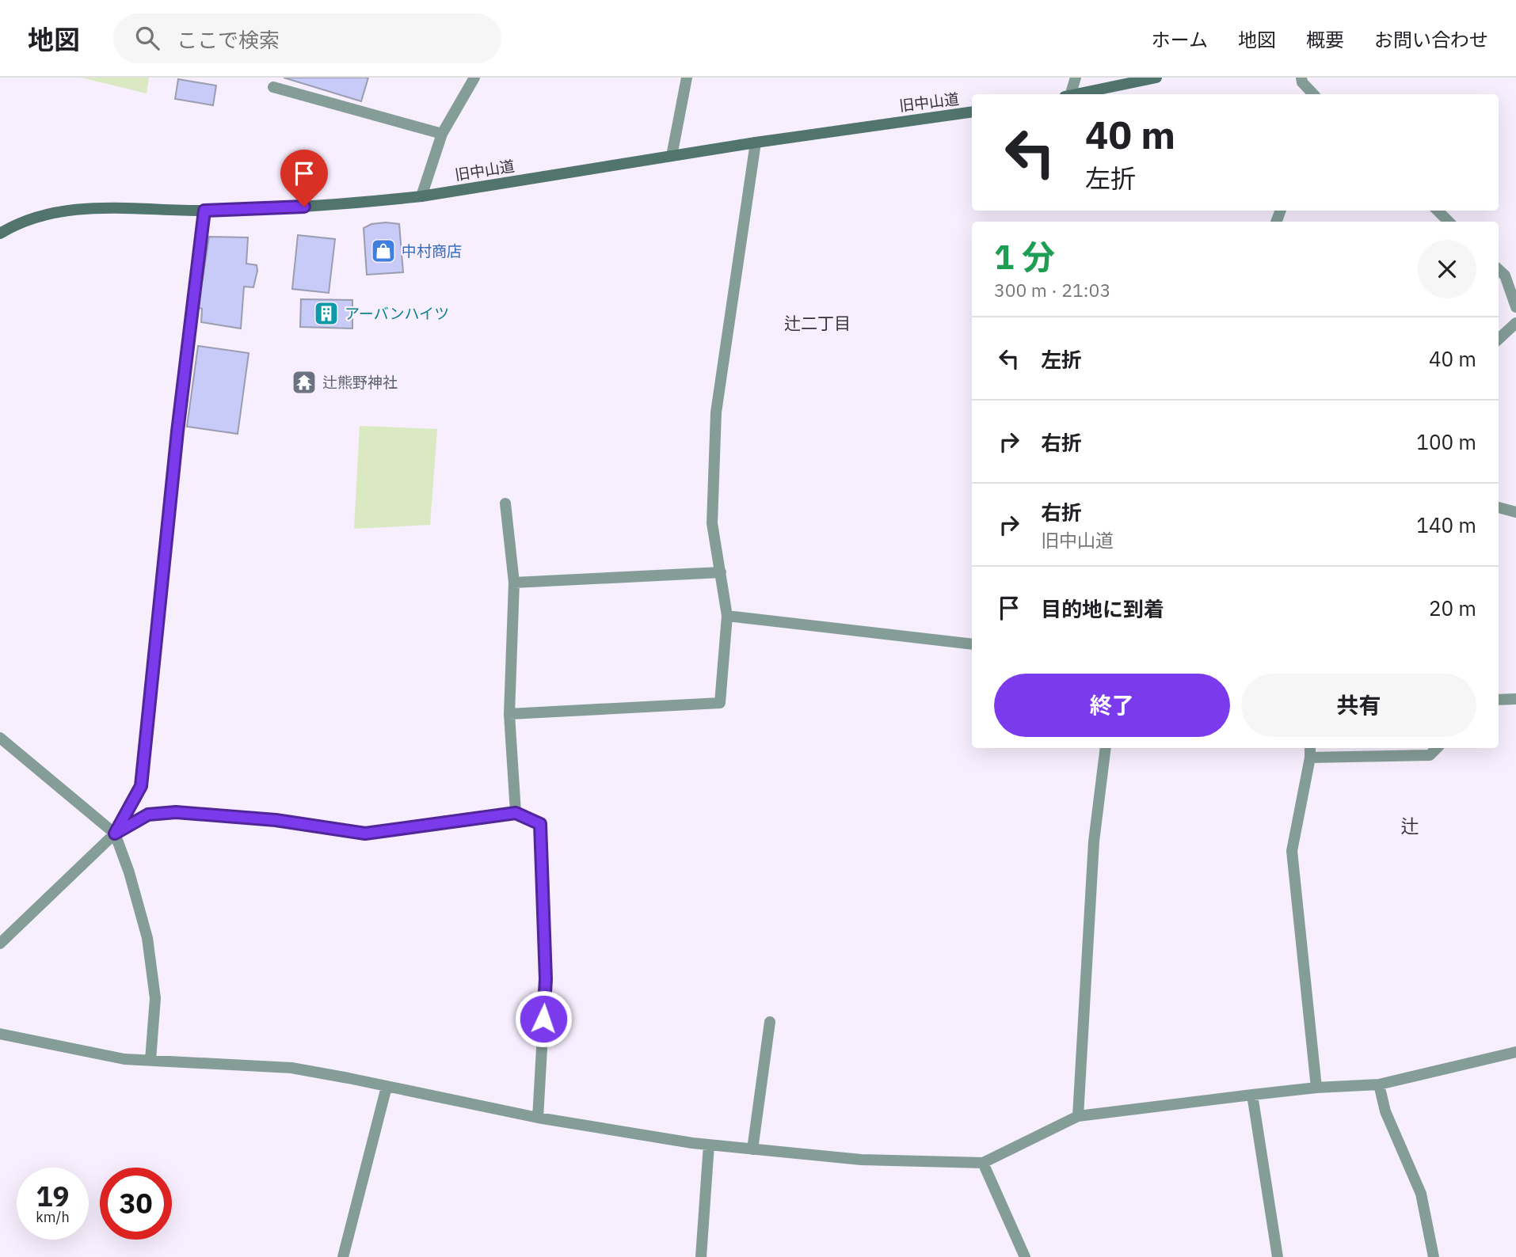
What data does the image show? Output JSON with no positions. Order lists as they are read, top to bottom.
{
  "streets": {
    "street": ["旧中山道"]
  },
  "districts": ["辻二丁目", "辻"],
  "places": {
    "shop": ["中村商店"],
    "building": ["アーバンハイツ"],
    "temple": ["辻熊野神社"]
  },
  "page": {
    "header": "地図",
    "search": "ここで検索",
    "nav": [
      "ホーム",
      "地図",
      "概要",
      "お問い合わせ"
    ],
    "turn": ["40 m", "左折"],
    "heading": ["1 分", "300 m · 21:03"],
    "list": [
      {
        "name": "左折",
        "value": "40 m"
      },
      {
        "name": "右折",
        "value": "100 m"
      },
      {
        "name": "右折",
        "note": "旧中山道",
        "value": "140 m"
      },
      {
        "name": "目的地に到着",
        "value": "20 m"
      }
    ],
    "buttons": ["終了", "共有"],
    "speed": "19 km/h",
    "limit": "30"
  }
}
